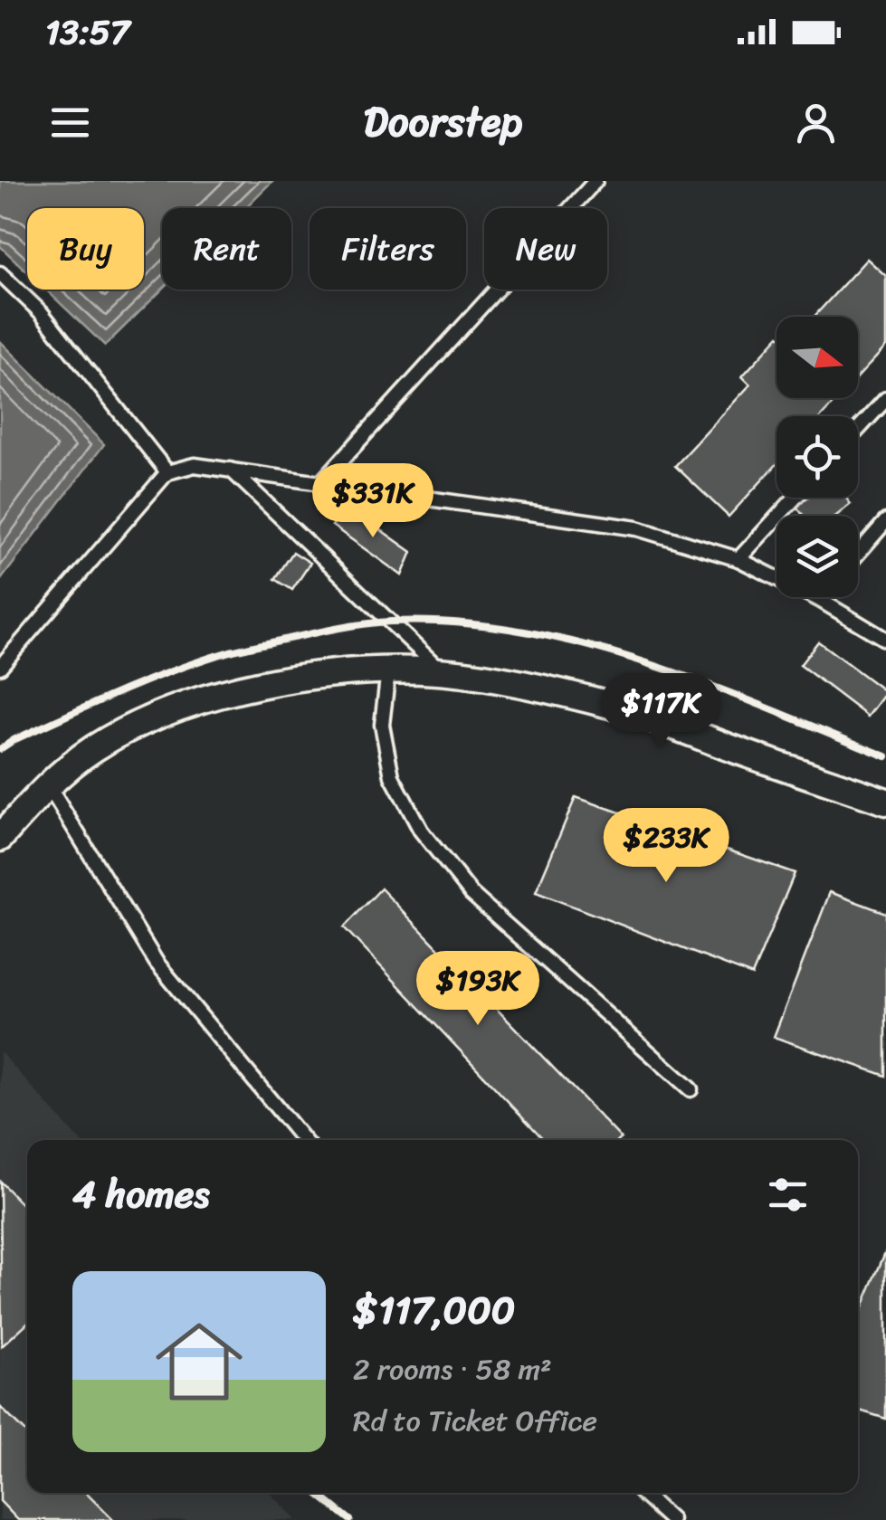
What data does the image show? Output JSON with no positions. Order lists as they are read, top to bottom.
{
  "north": "right",
  "page": {
    "status": "13:57",
    "header": "Doorstep",
    "chip": [
      "Buy",
      "Rent",
      "Filters",
      "New"
    ],
    "price": [
      "$331K",
      "$117K",
      "$233K",
      "$193K"
    ],
    "heading": "4 homes",
    "list": [
      {
        "name": "$117,000",
        "note": "2 rooms · 58 m² · Rd to Ticket Office"
      }
    ]
  }
}
